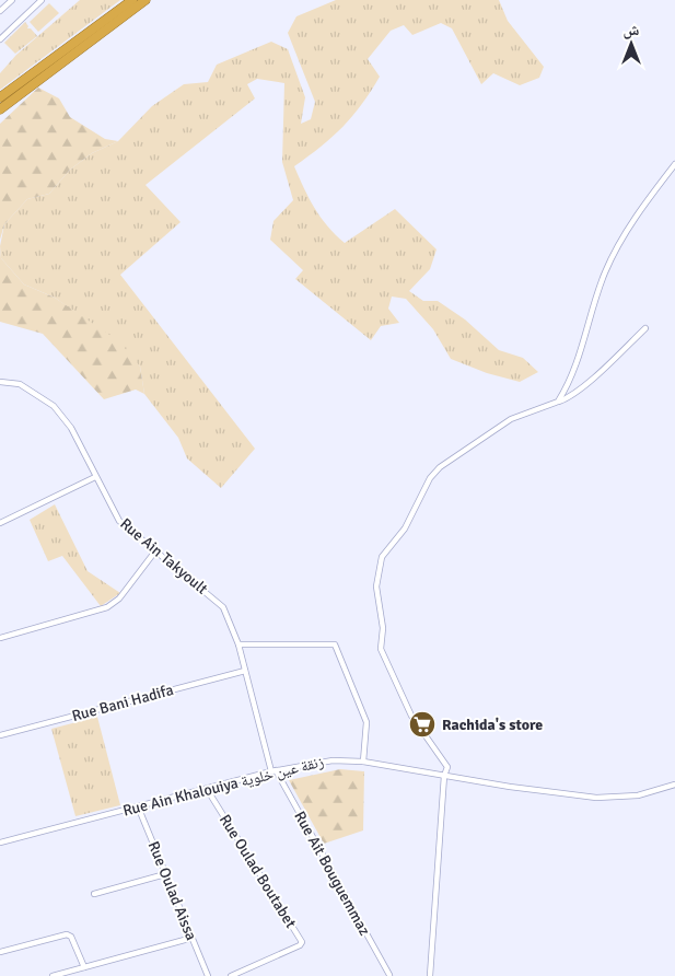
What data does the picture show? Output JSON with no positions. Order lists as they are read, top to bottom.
{
  "streets": {
    "street": [
      "Rue Ain Takyoult",
      "Rue Bani Hadifa",
      "Rue Ain Khalouiya زنقة عين خلوية",
      "Rue Oulad Boutabet",
      "Rue Ait Bouguemmaz",
      "Rue Oulad Aissa"
    ]
  },
  "crossings": [
    ["Rue Ain Takyoult", "Rue Bani Hadifa"],
    ["Rue Ain Takyoult", "Rue Ain Khalouiya زنقة عين خلوية"],
    ["Rue Ain Takyoult", "Rue Ait Bouguemmaz"],
    ["Rue Ain Khalouiya زنقة عين خلوية", "Rue Oulad Boutabet"],
    ["Rue Ain Khalouiya زنقة عين خلوية", "Rue Ait Bouguemmaz"],
    ["Rue Ain Khalouiya زنقة عين خلوية", "Rue Oulad Aissa"]
  ],
  "places": {
    "supermarket": ["Rachida's store"]
  },
  "north": "top"
}
